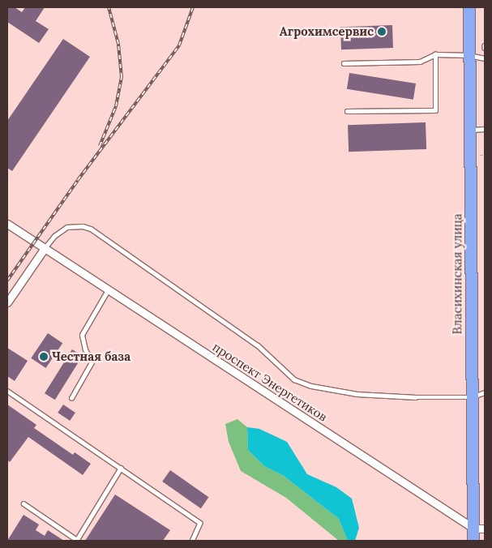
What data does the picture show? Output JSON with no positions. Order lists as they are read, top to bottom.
{
  "streets": {
    "highway": ["Власихинская улица"],
    "street": ["проспект Энергетиков"]
  },
  "crossings": [
    ["Власихинская улица", "проспект Энергетиков"]
  ],
  "places": ["Агрохимсервис", "Честная база"]
}
